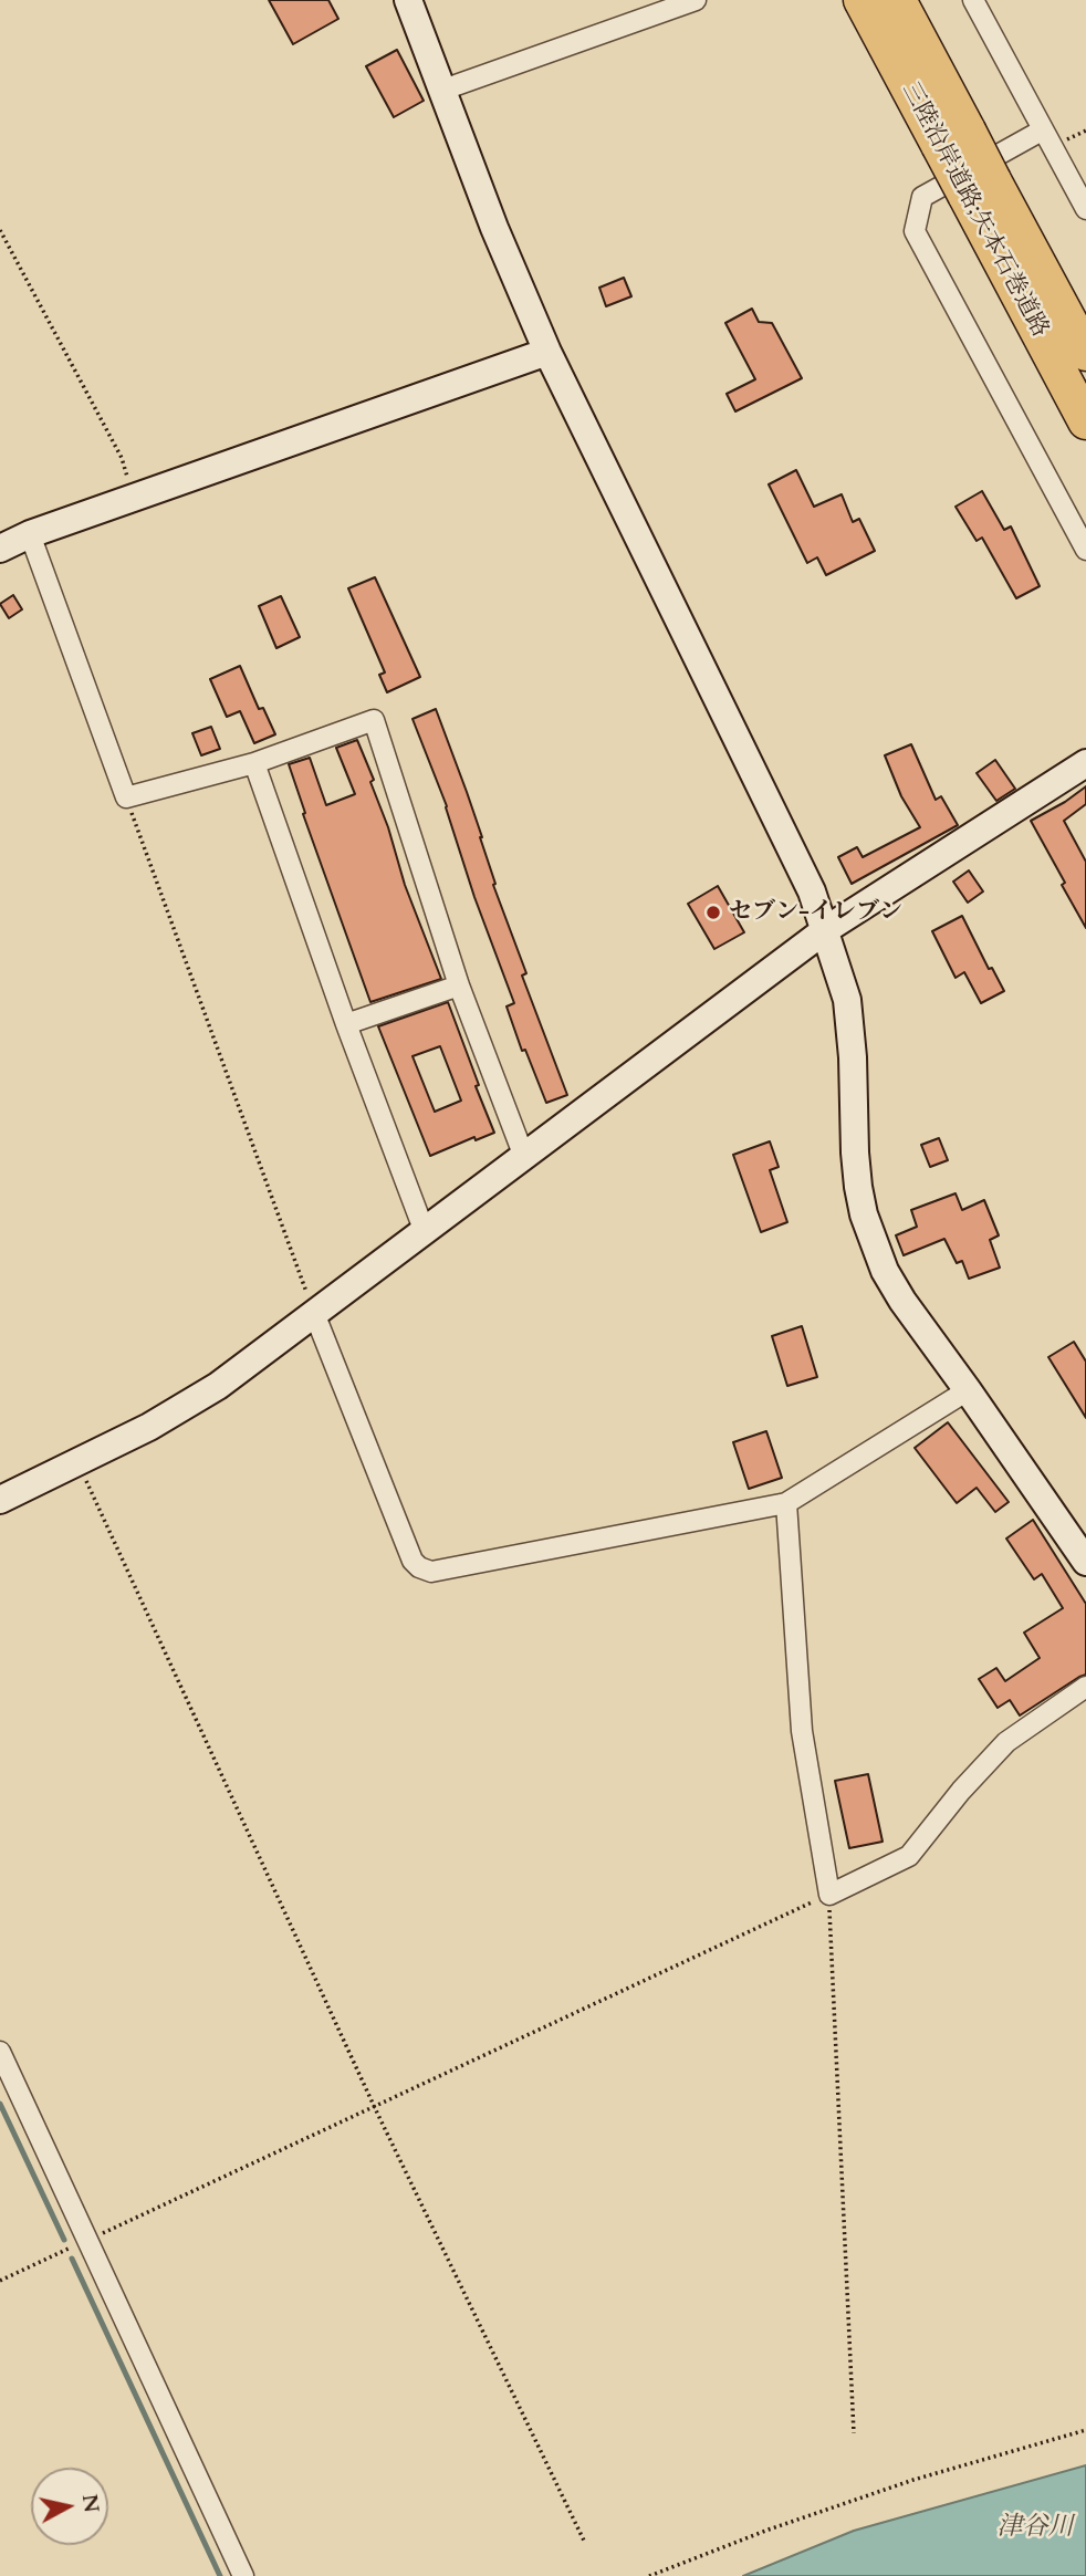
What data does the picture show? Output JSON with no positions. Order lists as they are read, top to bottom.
{
  "streets": {
    "highway": ["三陸沿岸道路;矢本石巻道路"]
  },
  "water": ["津谷川"],
  "places": ["セブン-イレブン"],
  "north": "right"
}
